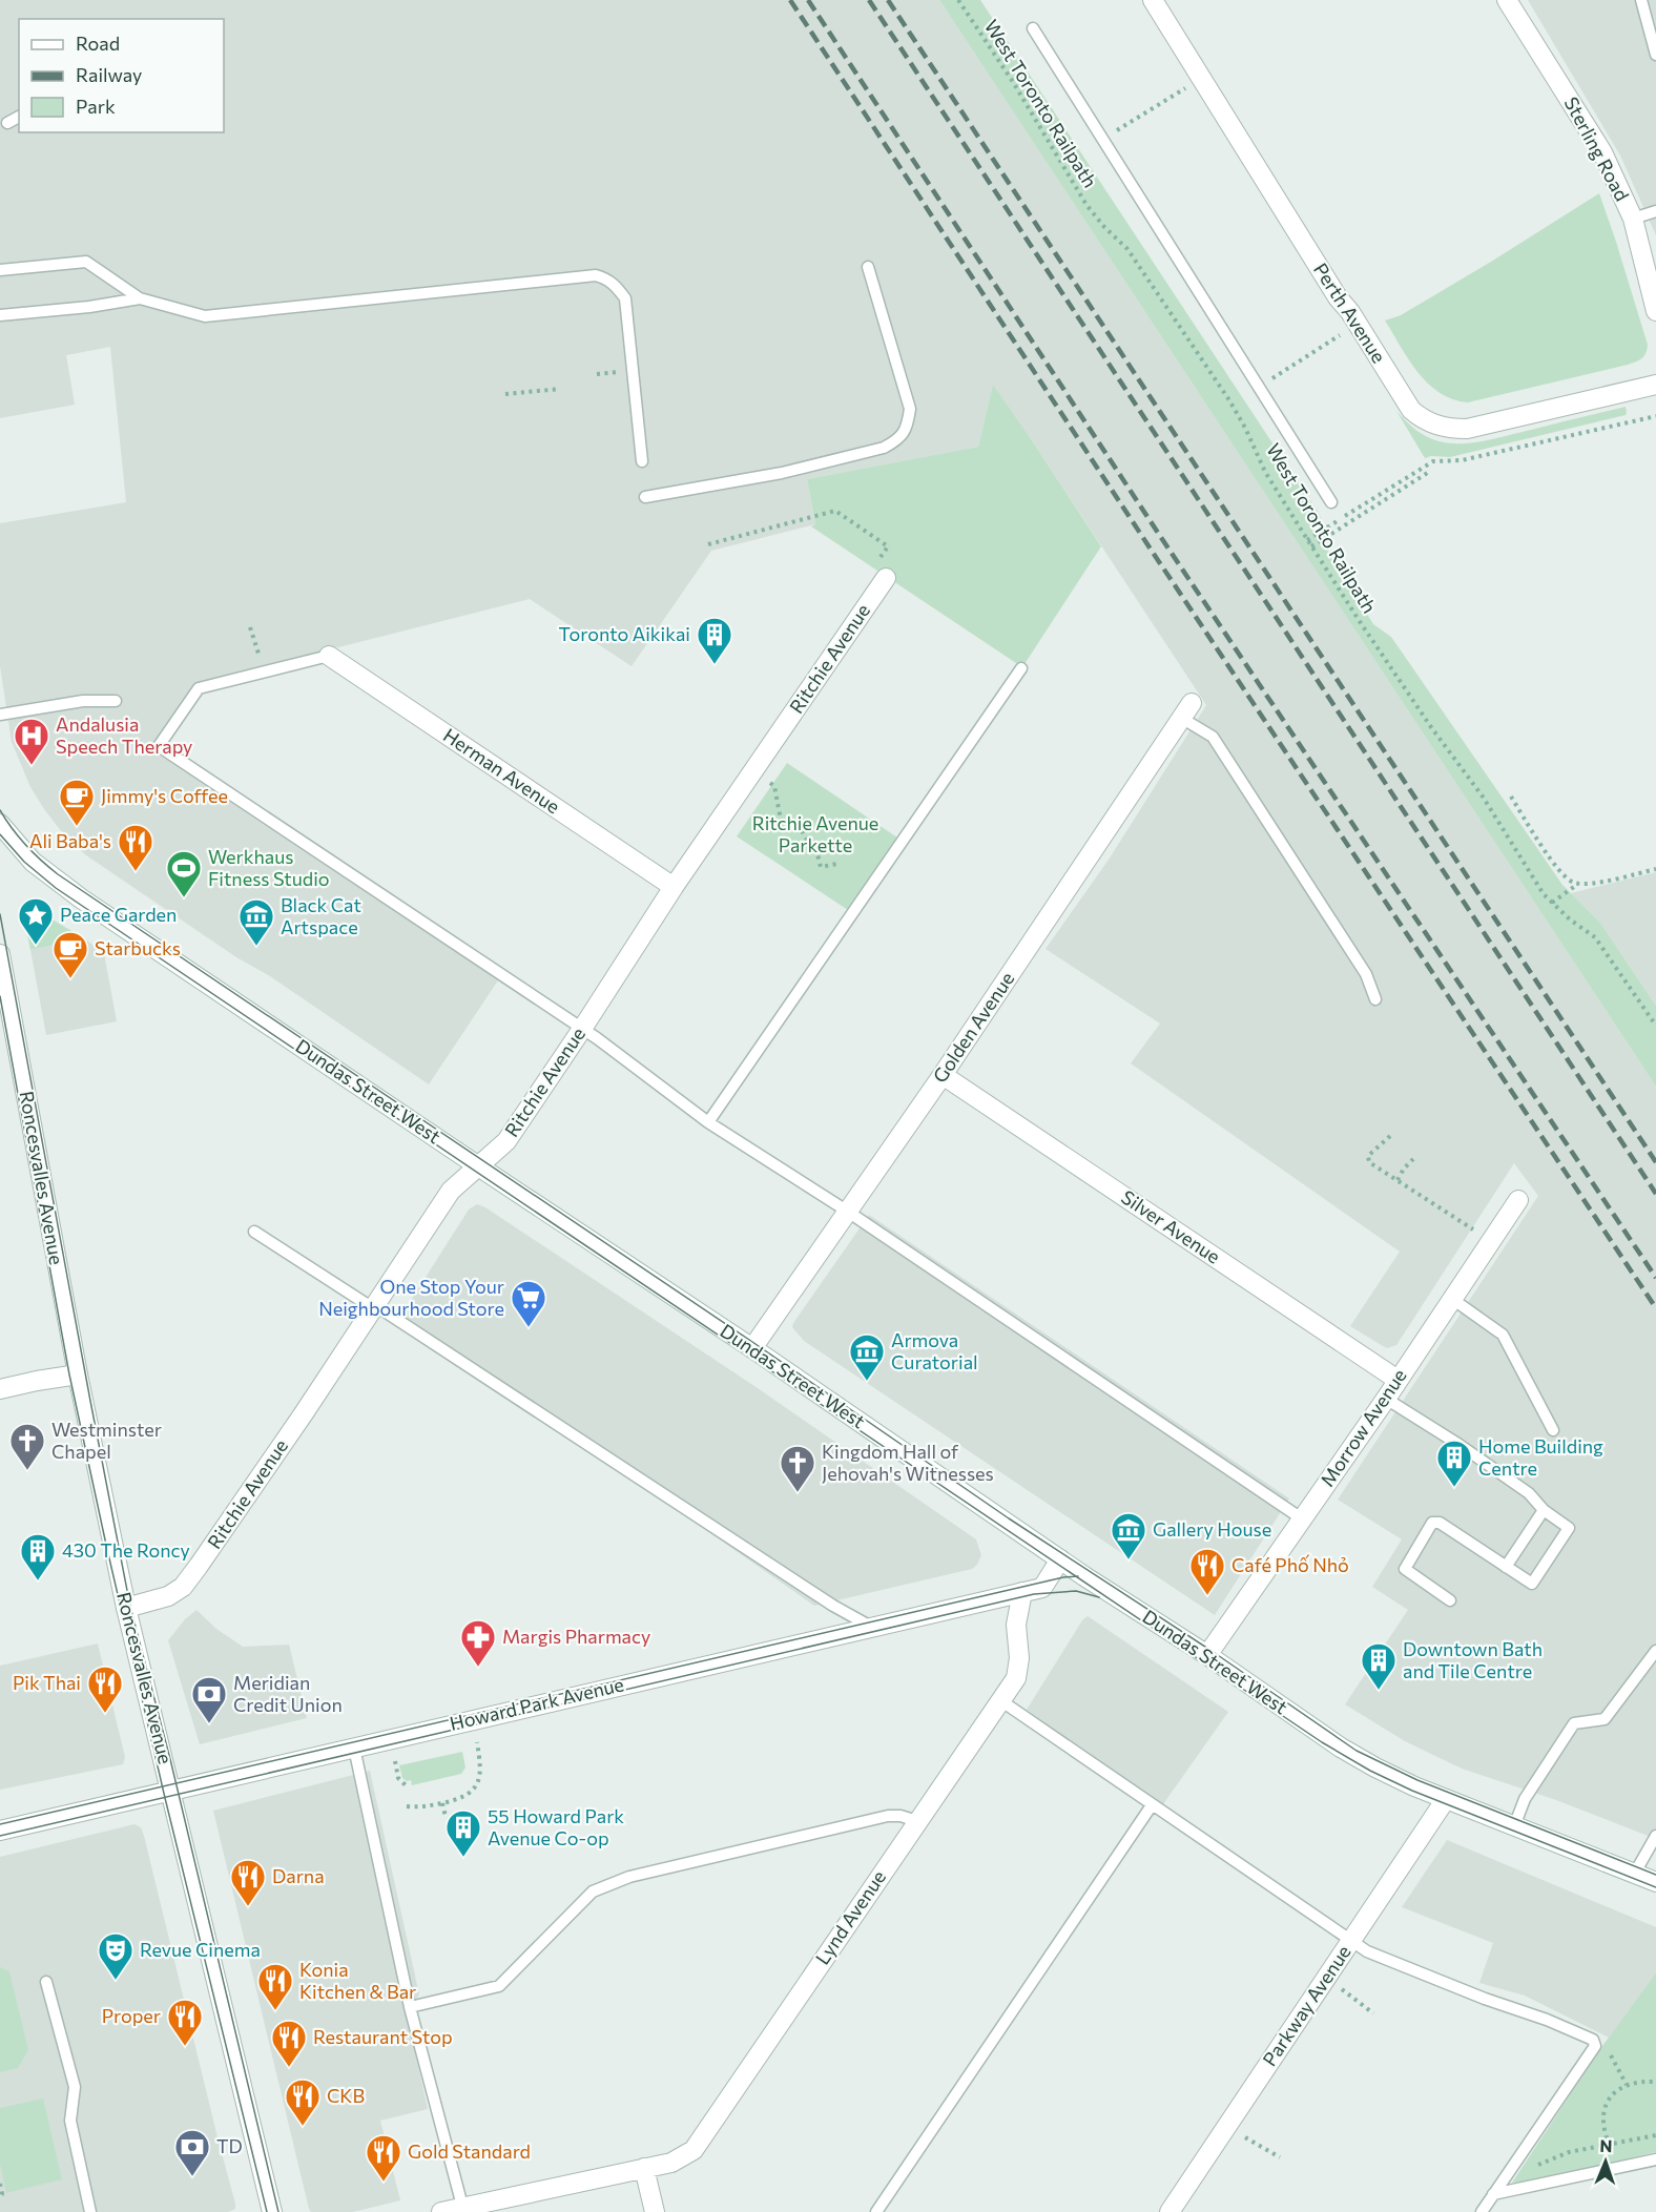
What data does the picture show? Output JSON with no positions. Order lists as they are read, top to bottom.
{
  "streets": {
    "street": [
      "Sterling Road",
      "Perth Avenue",
      "Ritchie Avenue",
      "Herman Avenue",
      "Golden Avenue",
      "Dundas Street West",
      "Roncesvalles Avenue",
      "Silver Avenue",
      "Morrow Avenue",
      "Howard Park Avenue",
      "Lynd Avenue",
      "Parkway Avenue"
    ],
    "path": ["West Toronto Railpath"]
  },
  "crossings": [
    ["Ritchie Avenue", "Herman Avenue"],
    ["Ritchie Avenue", "Dundas Street West"],
    ["Ritchie Avenue", "Roncesvalles Avenue"],
    ["Golden Avenue", "Dundas Street West"],
    ["Golden Avenue", "Silver Avenue"],
    ["Dundas Street West", "Morrow Avenue"],
    ["Dundas Street West", "Howard Park Avenue"],
    ["Dundas Street West", "Parkway Avenue"],
    ["Roncesvalles Avenue", "Howard Park Avenue"],
    ["Silver Avenue", "Morrow Avenue"],
    ["Howard Park Avenue", "Lynd Avenue"]
  ],
  "parks": ["Ritchie Avenue Parkette"],
  "places": {
    "building": [
      "Toronto Aikikai",
      "Home Building Centre",
      "430 The Roncy",
      "Downtown Bath and Tile Centre",
      "55 Howard Park Avenue Co-op"
    ],
    "hospital": ["Andalusia Speech Therapy"],
    "cafe": ["Jimmy's Coffee", "Starbucks"],
    "restaurant": [
      "Ali Baba's",
      "Café Phố Nhỏ",
      "Pik Thai",
      "Darna",
      "Konia Kitchen & Bar",
      "Proper",
      "Restaurant Stop",
      "CKB",
      "Gold Standard"
    ],
    "sports": ["Werkhaus Fitness Studio"],
    "place": ["Peace Garden"],
    "museum": ["Black Cat Artspace", "Armova Curatorial", "Gallery House"],
    "supermarket": ["One Stop Your Neighbourhood Store"],
    "church": ["Westminster Chapel", "Kingdom Hall of Jehovah's Witnesses"],
    "pharmacy": ["Margis Pharmacy"],
    "bank": ["Meridian Credit Union", "TD"],
    "theatre": ["Revue Cinema"]
  },
  "legend": ["Road", "Railway", "Park"],
  "north": "top"
}
